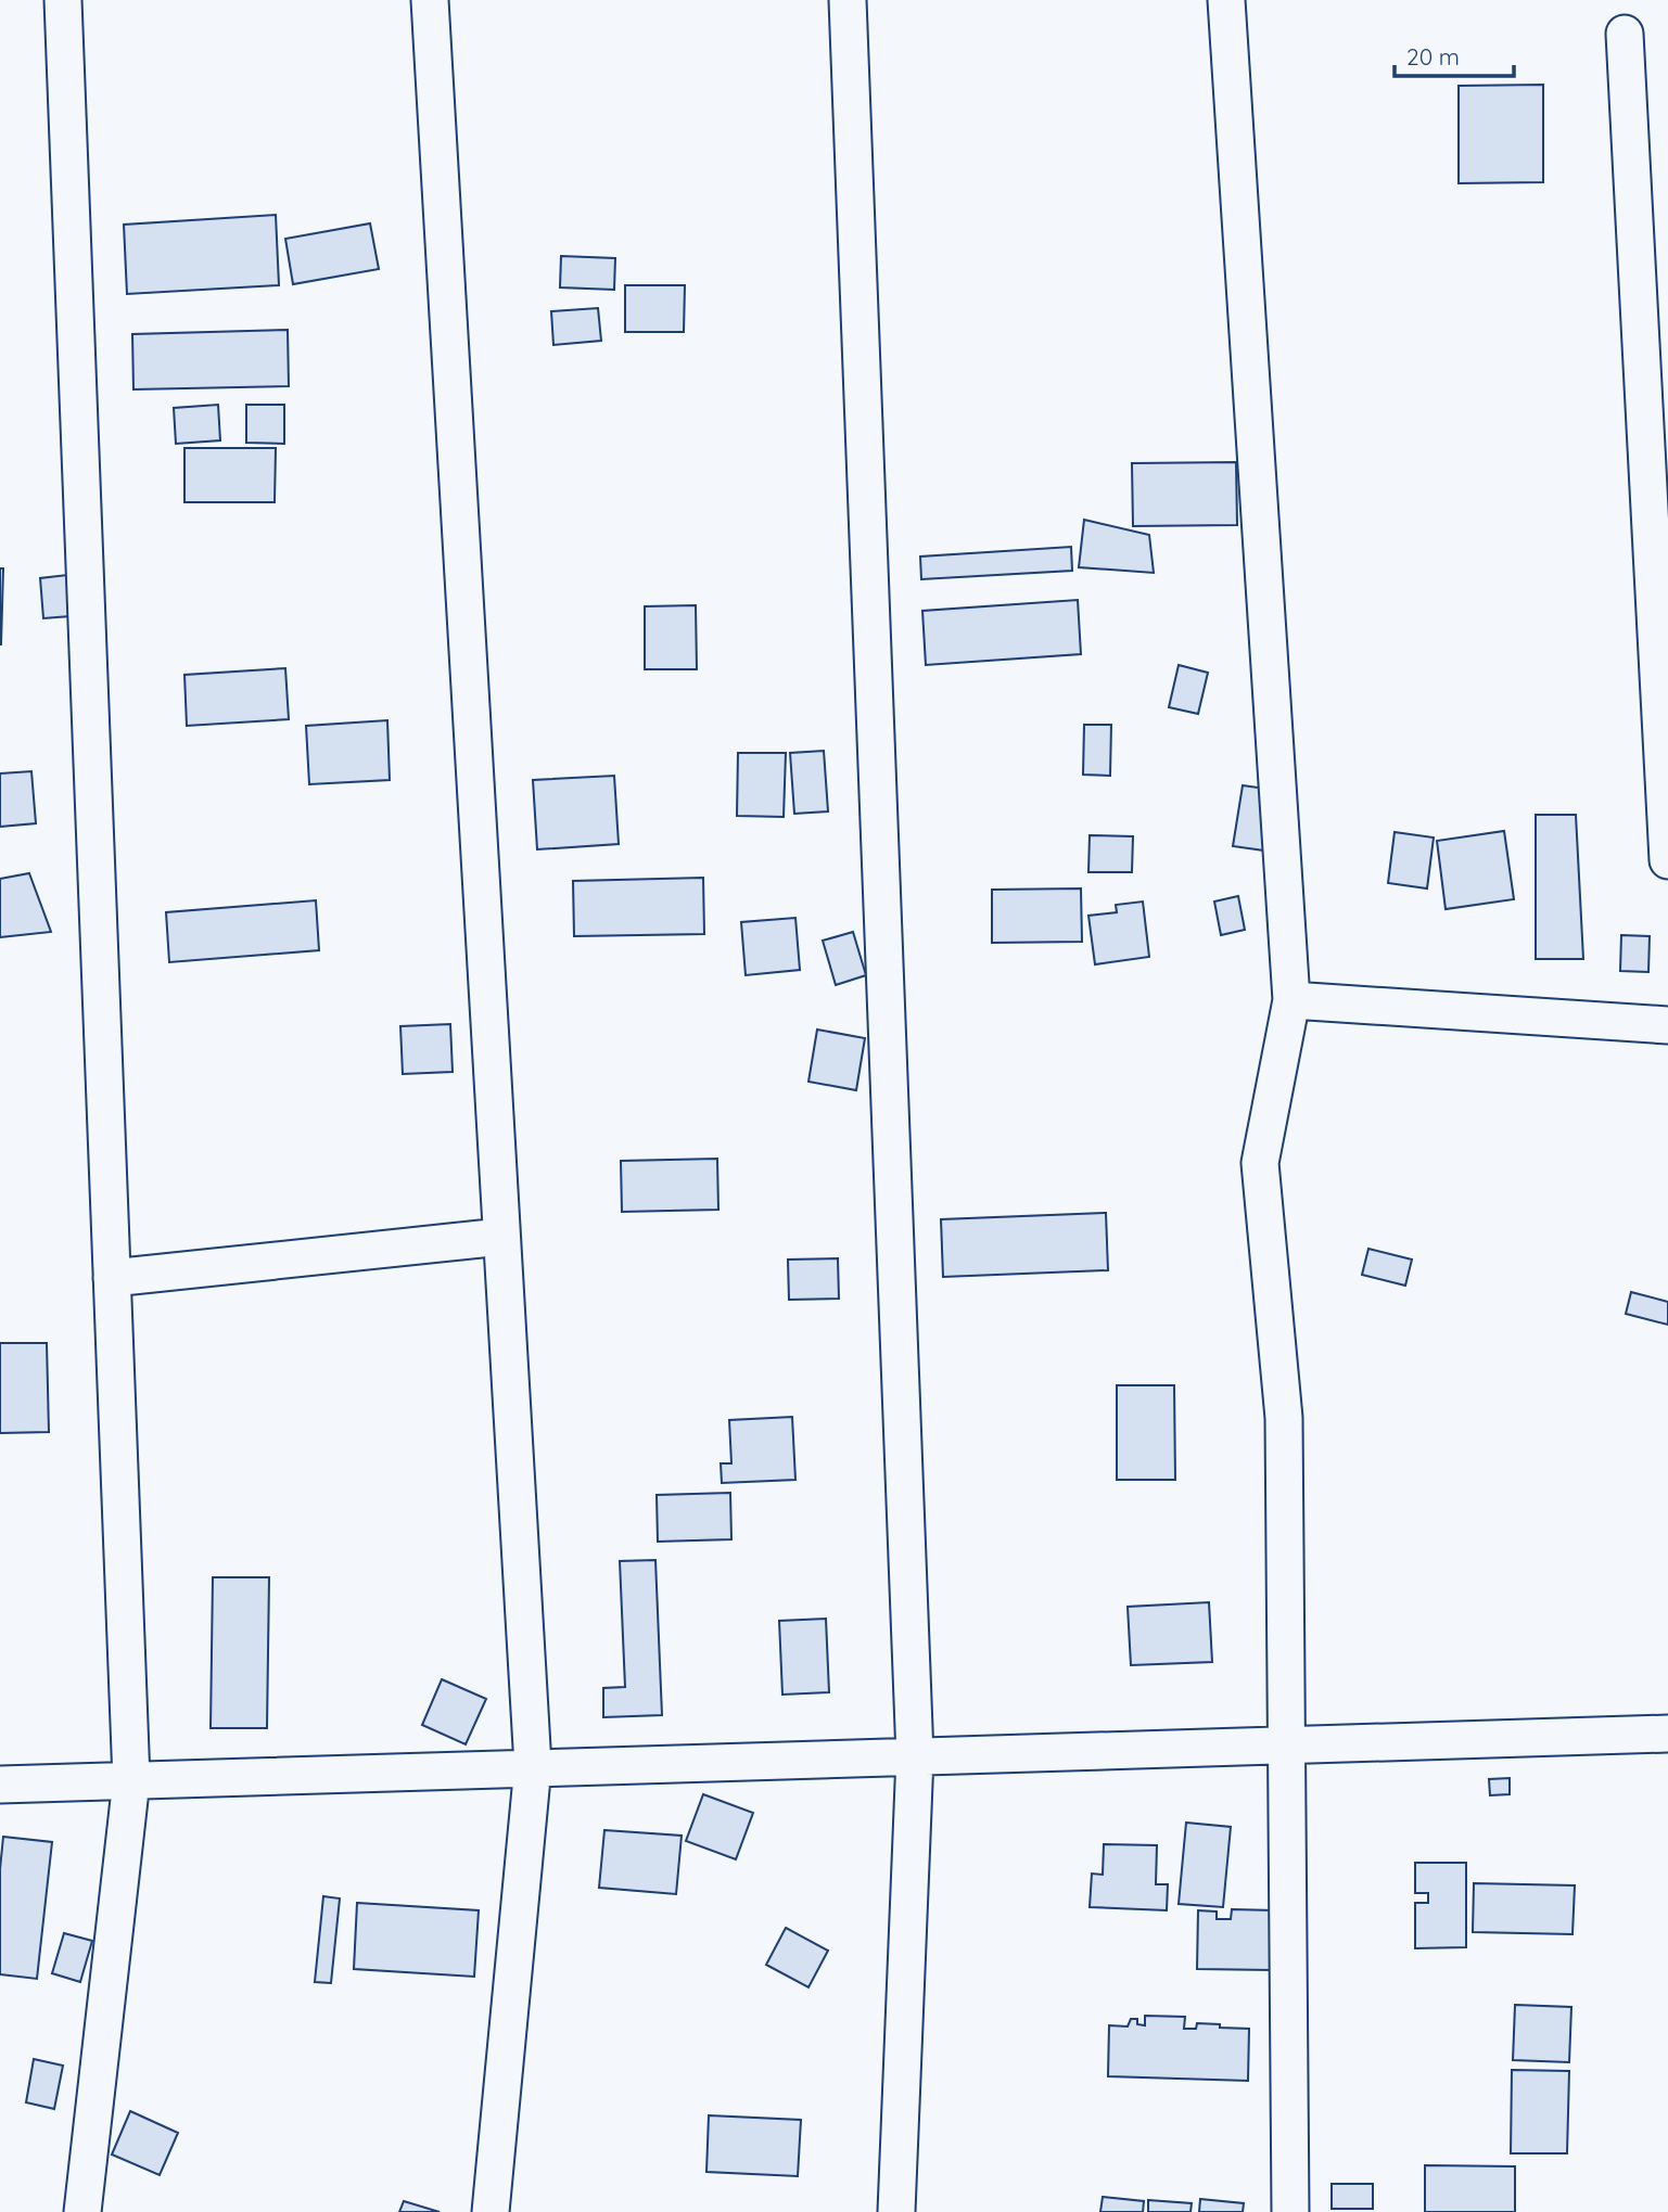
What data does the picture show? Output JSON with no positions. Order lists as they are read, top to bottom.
{
  "scale_bar": "20 m"
}
